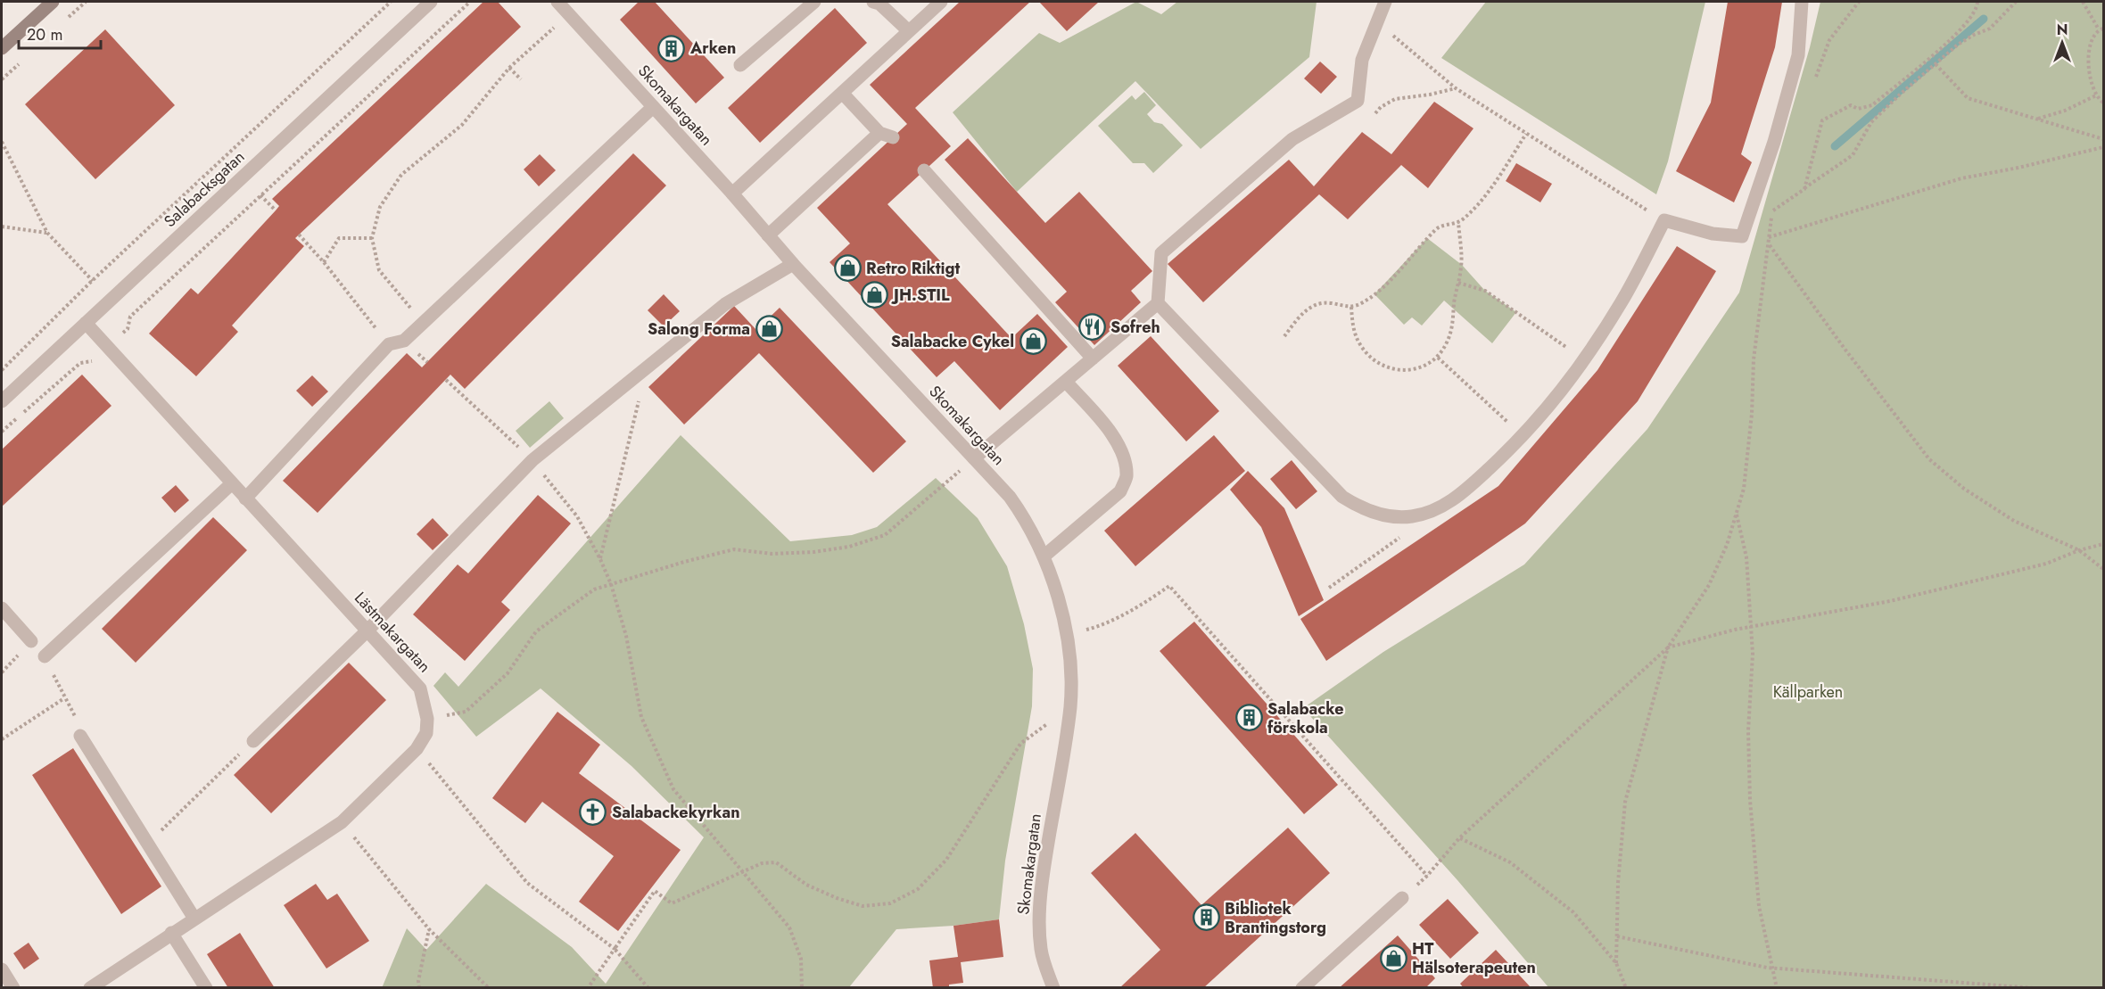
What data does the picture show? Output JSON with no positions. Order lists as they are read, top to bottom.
{
  "streets": {
    "street": ["Skomakargatan", "Salabacksgatan", "Lästmakargatan"]
  },
  "crossings": [
    ["Salabacksgatan", "Lästmakargatan"]
  ],
  "parks": ["Källparken"],
  "places": {
    "building": ["Arken", "Salabacke förskola", "Bibliotek Brantingstorg"],
    "shop": [
      "Retro Riktigt",
      "JH.STIL",
      "Salong Forma",
      "Salabacke Cykel",
      "HT Hälsoterapeuten"
    ],
    "restaurant": ["Sofreh"],
    "church": ["Salabackekyrkan"]
  },
  "scale_bar": "20 m",
  "north": "top"
}
